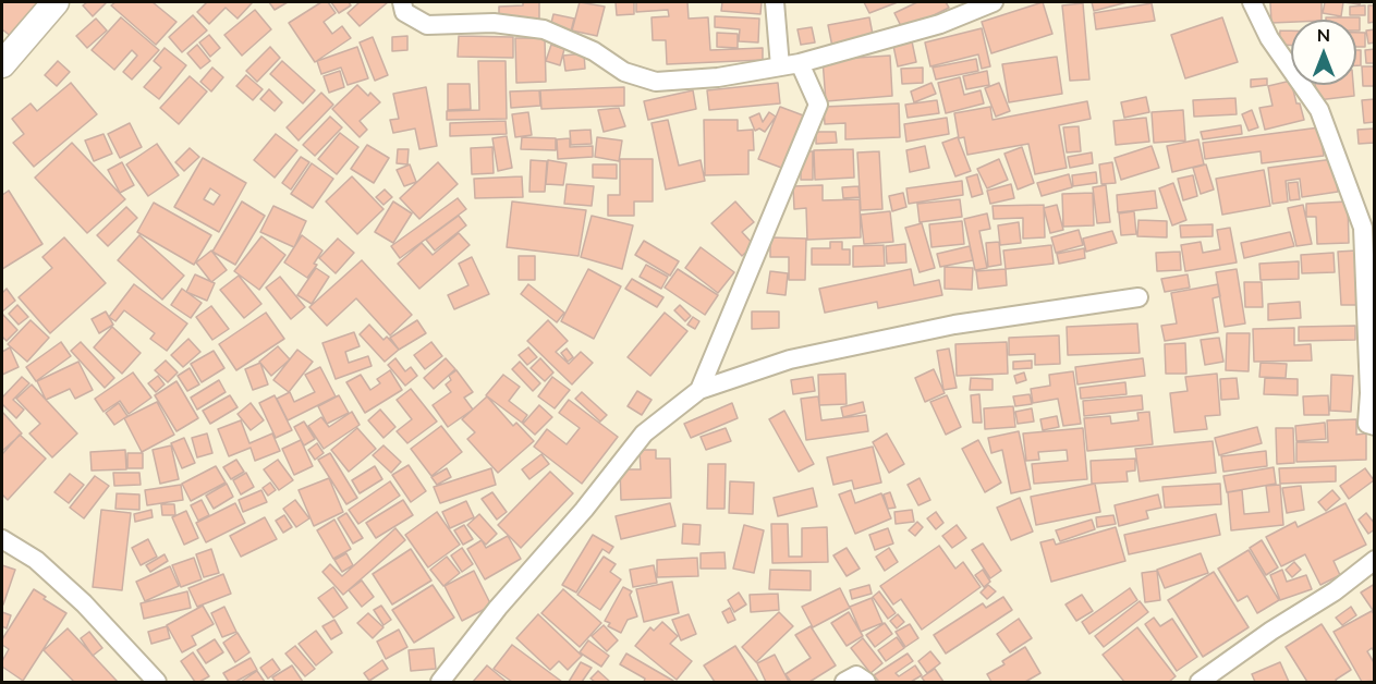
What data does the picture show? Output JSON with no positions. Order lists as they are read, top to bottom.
{
  "north": "top"
}
